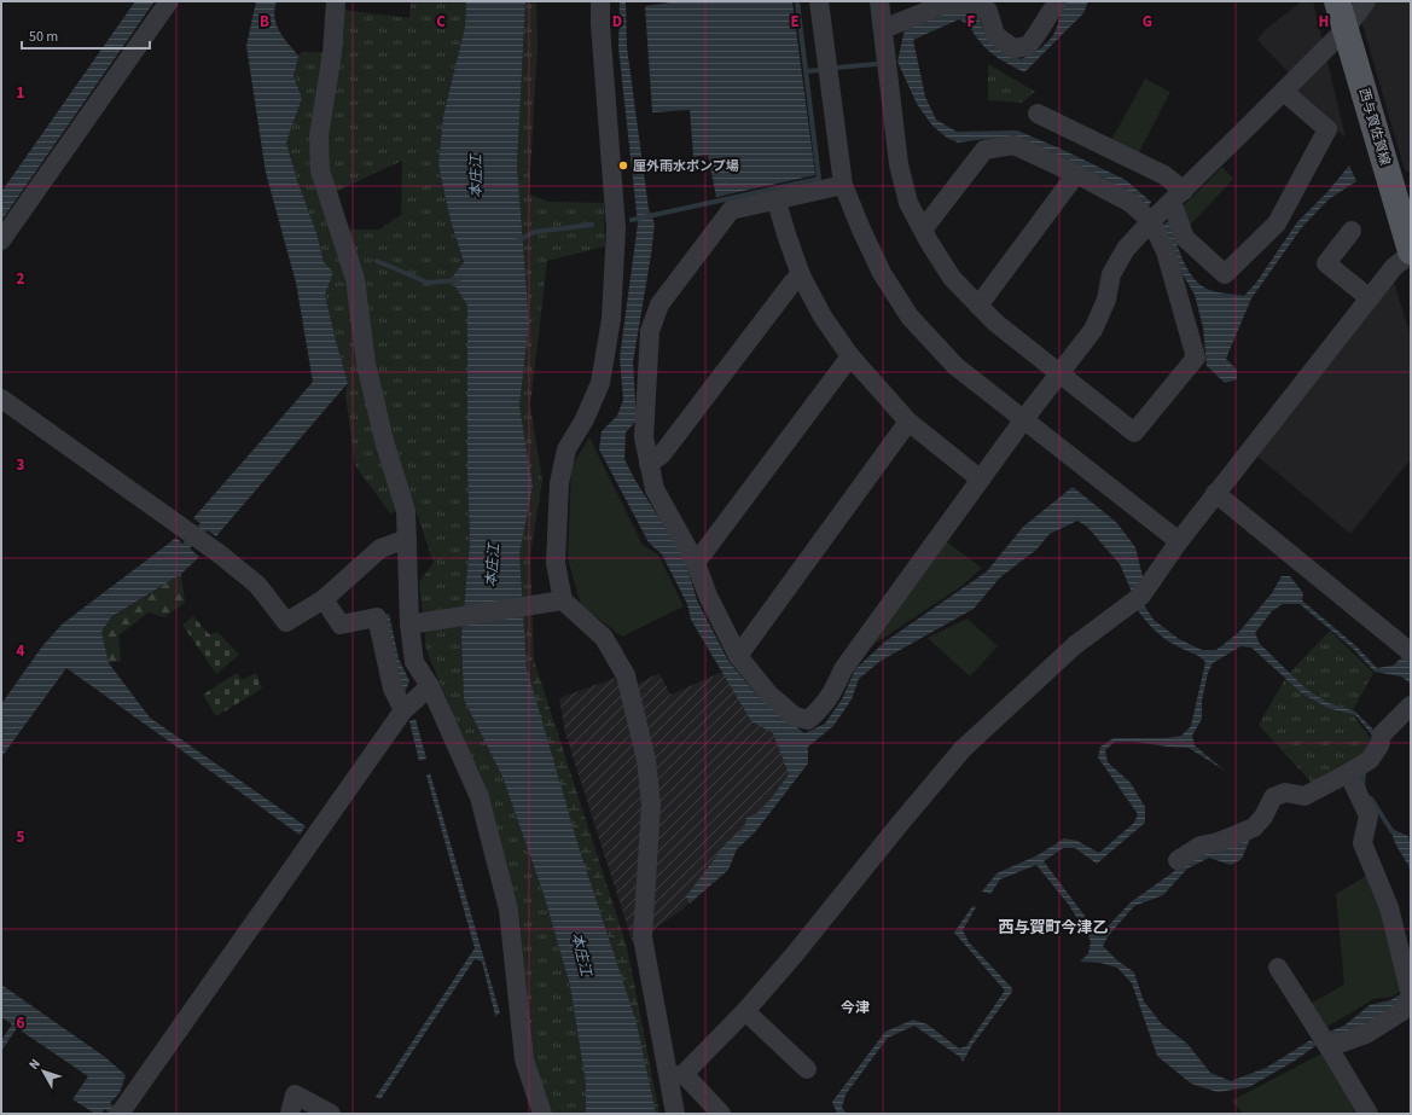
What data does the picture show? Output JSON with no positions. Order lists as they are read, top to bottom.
{
  "streets": {
    "main road": ["西与賀佐賀線"]
  },
  "districts": ["西与賀町今津乙", "今津"],
  "water": ["本庄江"],
  "places": ["厘外雨水ポンプ場"],
  "scale_bar": "50 m",
  "north": "top left",
  "grid": {
    "columns": [
      "B",
      "C",
      "D",
      "E",
      "F",
      "G",
      "H"
    ],
    "rows": [
      "1",
      "2",
      "3",
      "4",
      "5",
      "6"
    ]
  }
}
